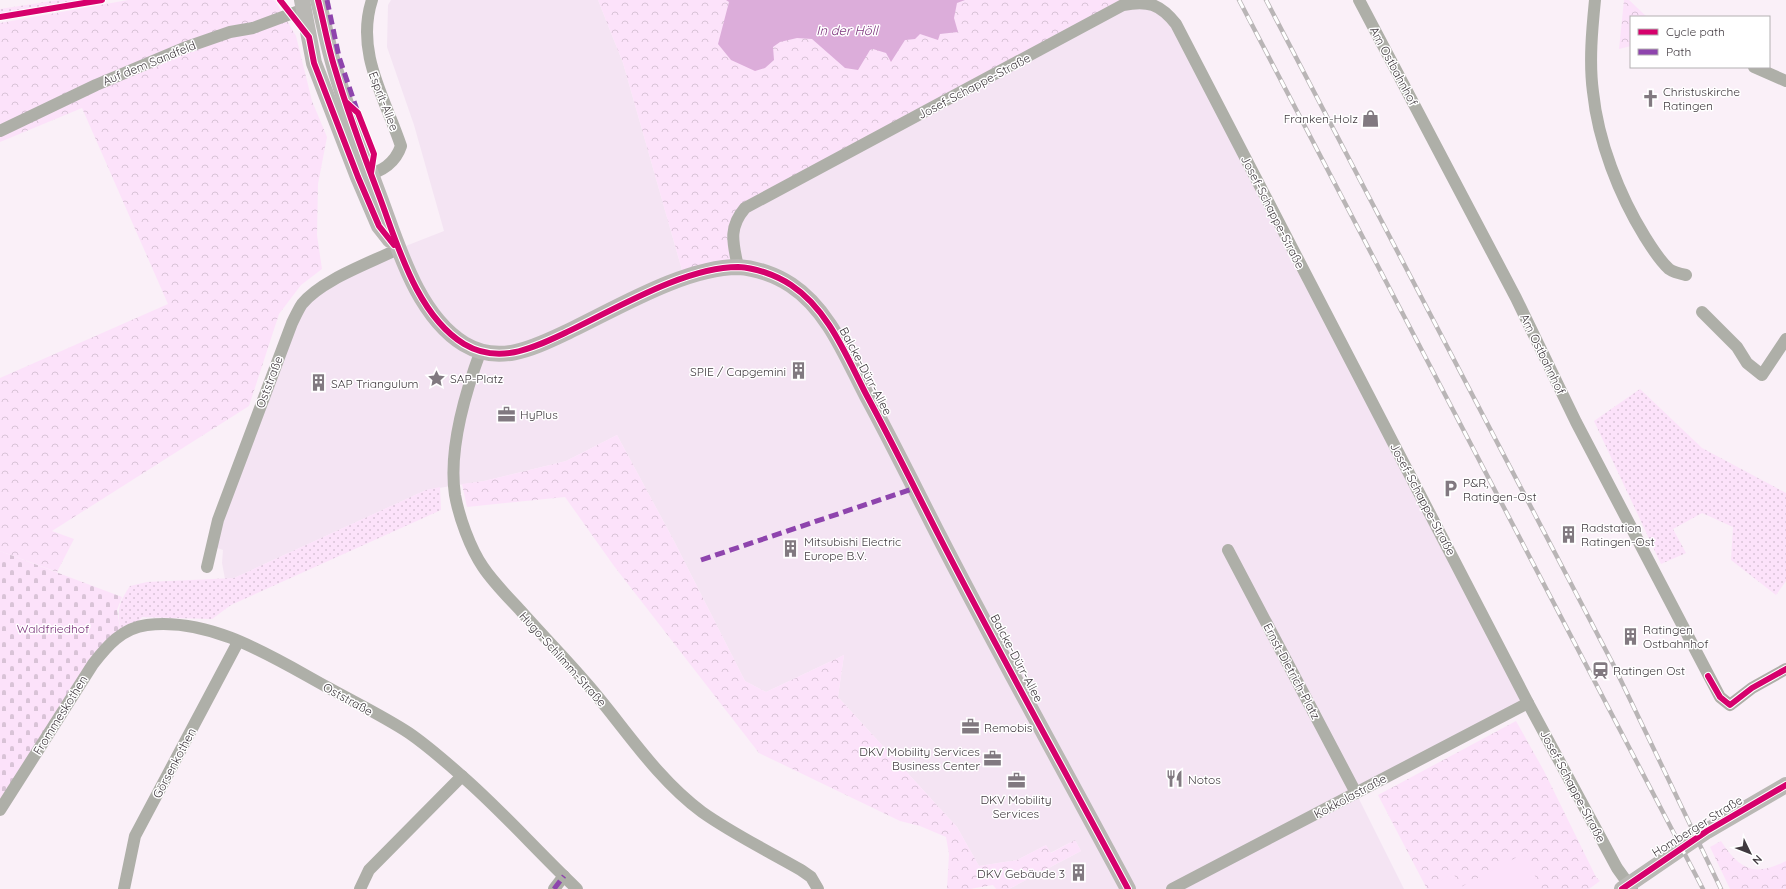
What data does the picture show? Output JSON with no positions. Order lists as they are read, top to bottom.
{
  "streets": {
    "street": [
      "Auf dem Sandfeld",
      "Am Ostbahnhof",
      "Josef-Schappe-Straße",
      "Esprit-Allee",
      "Balcke-Dürr-Allee",
      "Oststraße",
      "Hugo-Schlimm-Straße",
      "Ernst-Dietrich-Platz",
      "Frommeskothen",
      "Görsenkothen",
      "Kokkolastraße",
      "Homberger Straße"
    ]
  },
  "crossings": [
    ["Auf dem Sandfeld", "Balcke-Dürr-Allee"],
    ["Josef-Schappe-Straße", "Balcke-Dürr-Allee"],
    ["Josef-Schappe-Straße", "Kokkolastraße"],
    ["Esprit-Allee", "Balcke-Dürr-Allee"],
    ["Balcke-Dürr-Allee", "Oststraße"],
    ["Balcke-Dürr-Allee", "Hugo-Schlimm-Straße"],
    ["Oststraße", "Frommeskothen"],
    ["Oststraße", "Görsenkothen"],
    ["Ernst-Dietrich-Platz", "Kokkolastraße"]
  ],
  "water": ["In der Höll"],
  "parks": ["Waldfriedhof"],
  "places": {
    "church": ["Christuskirche Ratingen"],
    "shop": ["Franken-Holz"],
    "building": [
      "SPIE / Capgemini",
      "SAP Triangulum",
      "Radstation Ratingen-Ost",
      "Mitsubishi Electric Europe B.V.",
      "Ratingen Ostbahnhof",
      "DKV Gebäude 3"
    ],
    "place": ["SAP-Platz"],
    "office": [
      "HyPlus",
      "Remobis",
      "DKV Mobility Services Business Center",
      "DKV Mobility Services"
    ],
    "parking": ["P&R, Ratingen-Ost"],
    "station": ["Ratingen Ost"],
    "restaurant": ["Notos"]
  },
  "legend": ["Cycle path", "Path"],
  "north": "bottom right"
}
